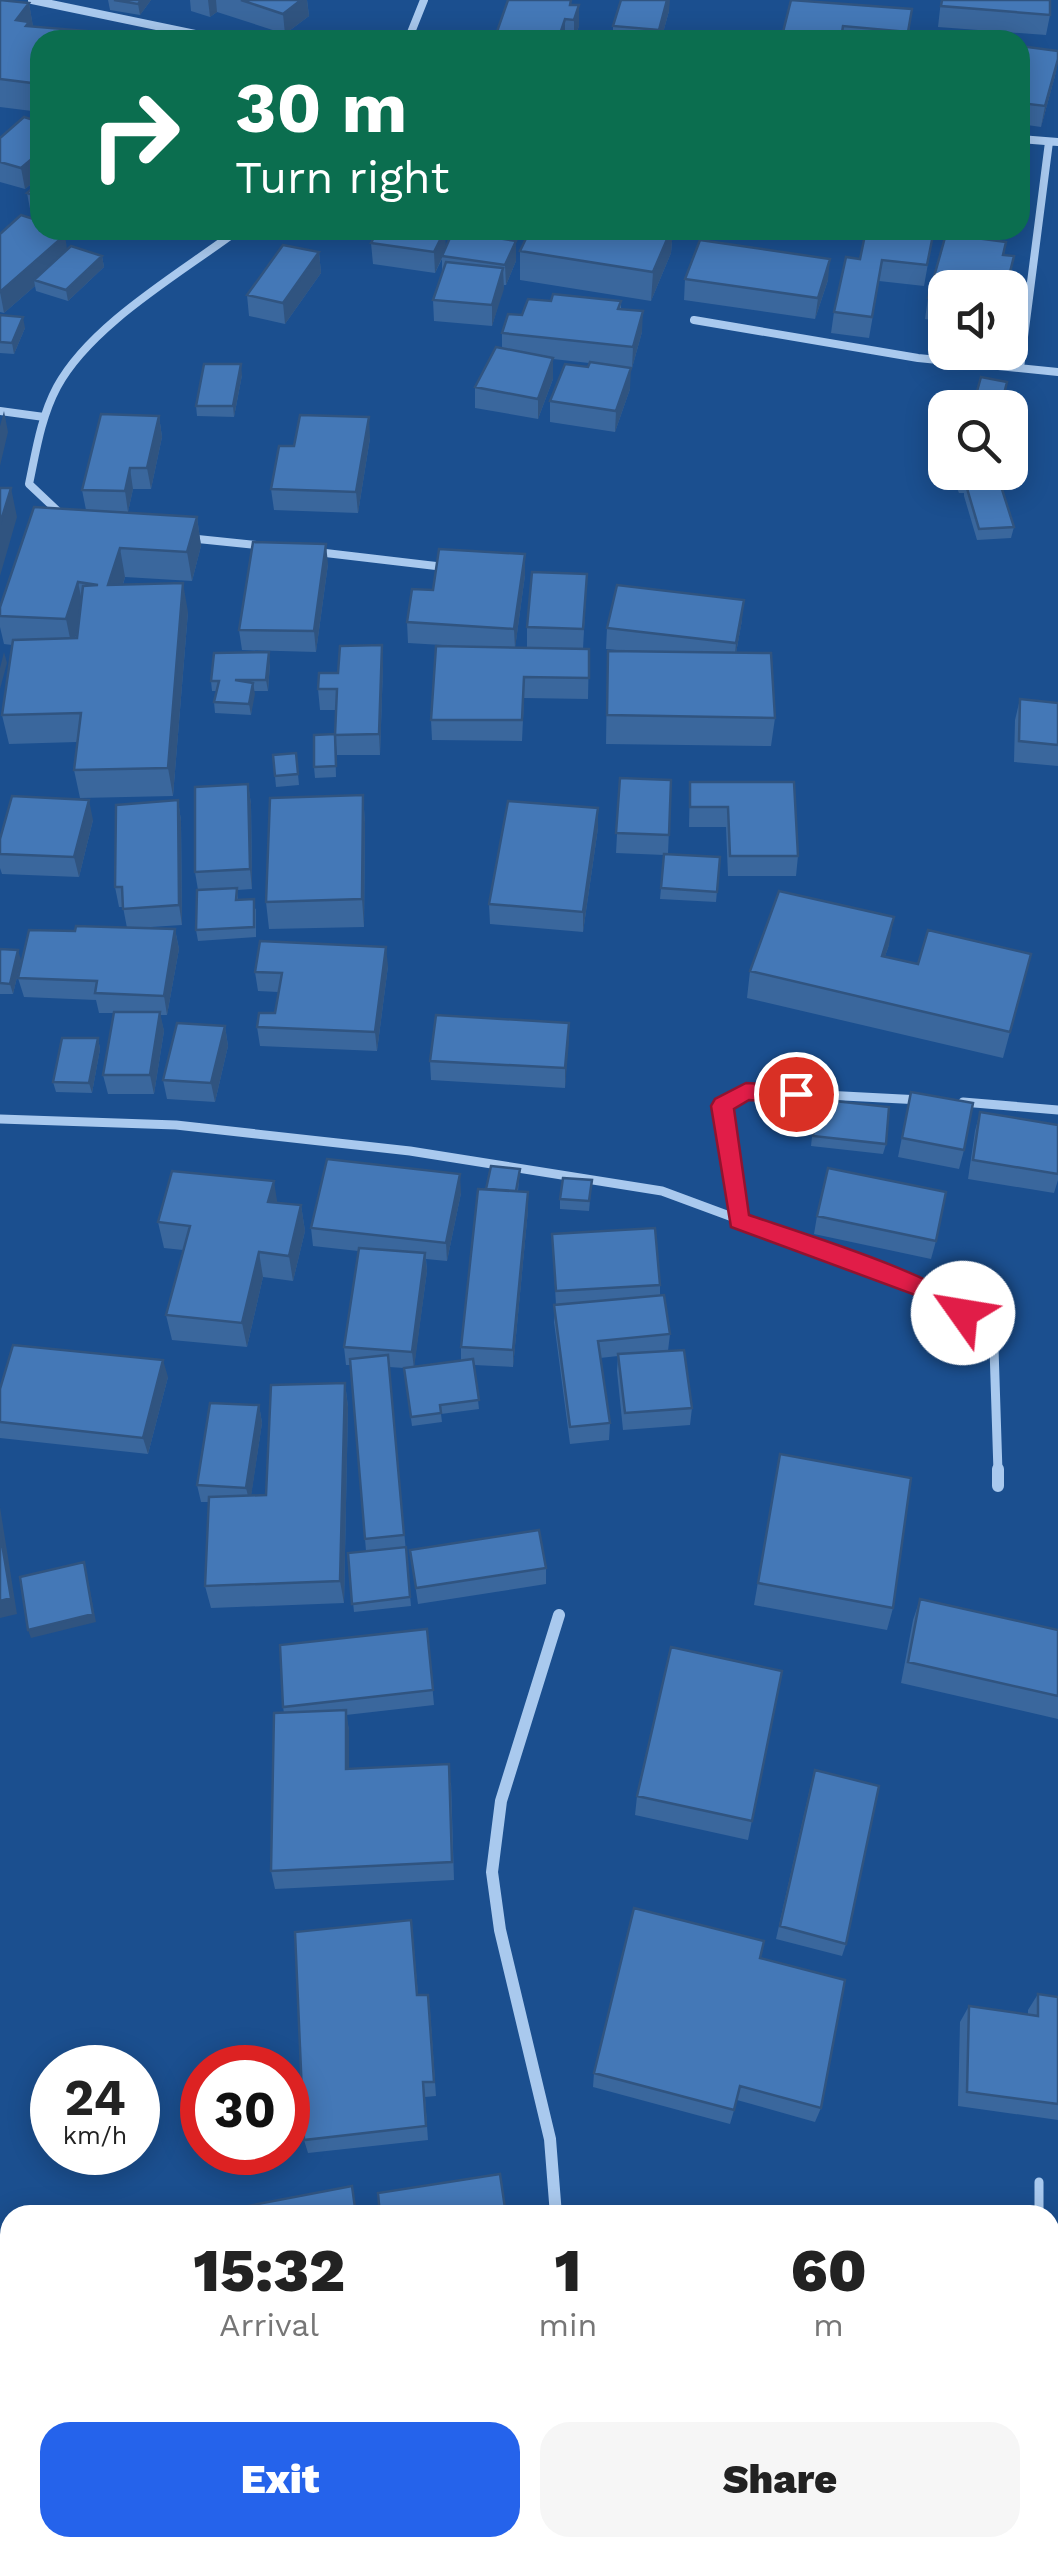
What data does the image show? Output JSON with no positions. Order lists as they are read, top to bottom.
{
  "page": {
    "turn": ["30 m", "Turn right"],
    "speed": "24 km/h",
    "limit": "30",
    "eta": [
      "15:32",
      "Arrival",
      "1",
      "min",
      "60",
      "m"
    ],
    "buttons": ["Exit", "Share"]
  }
}
